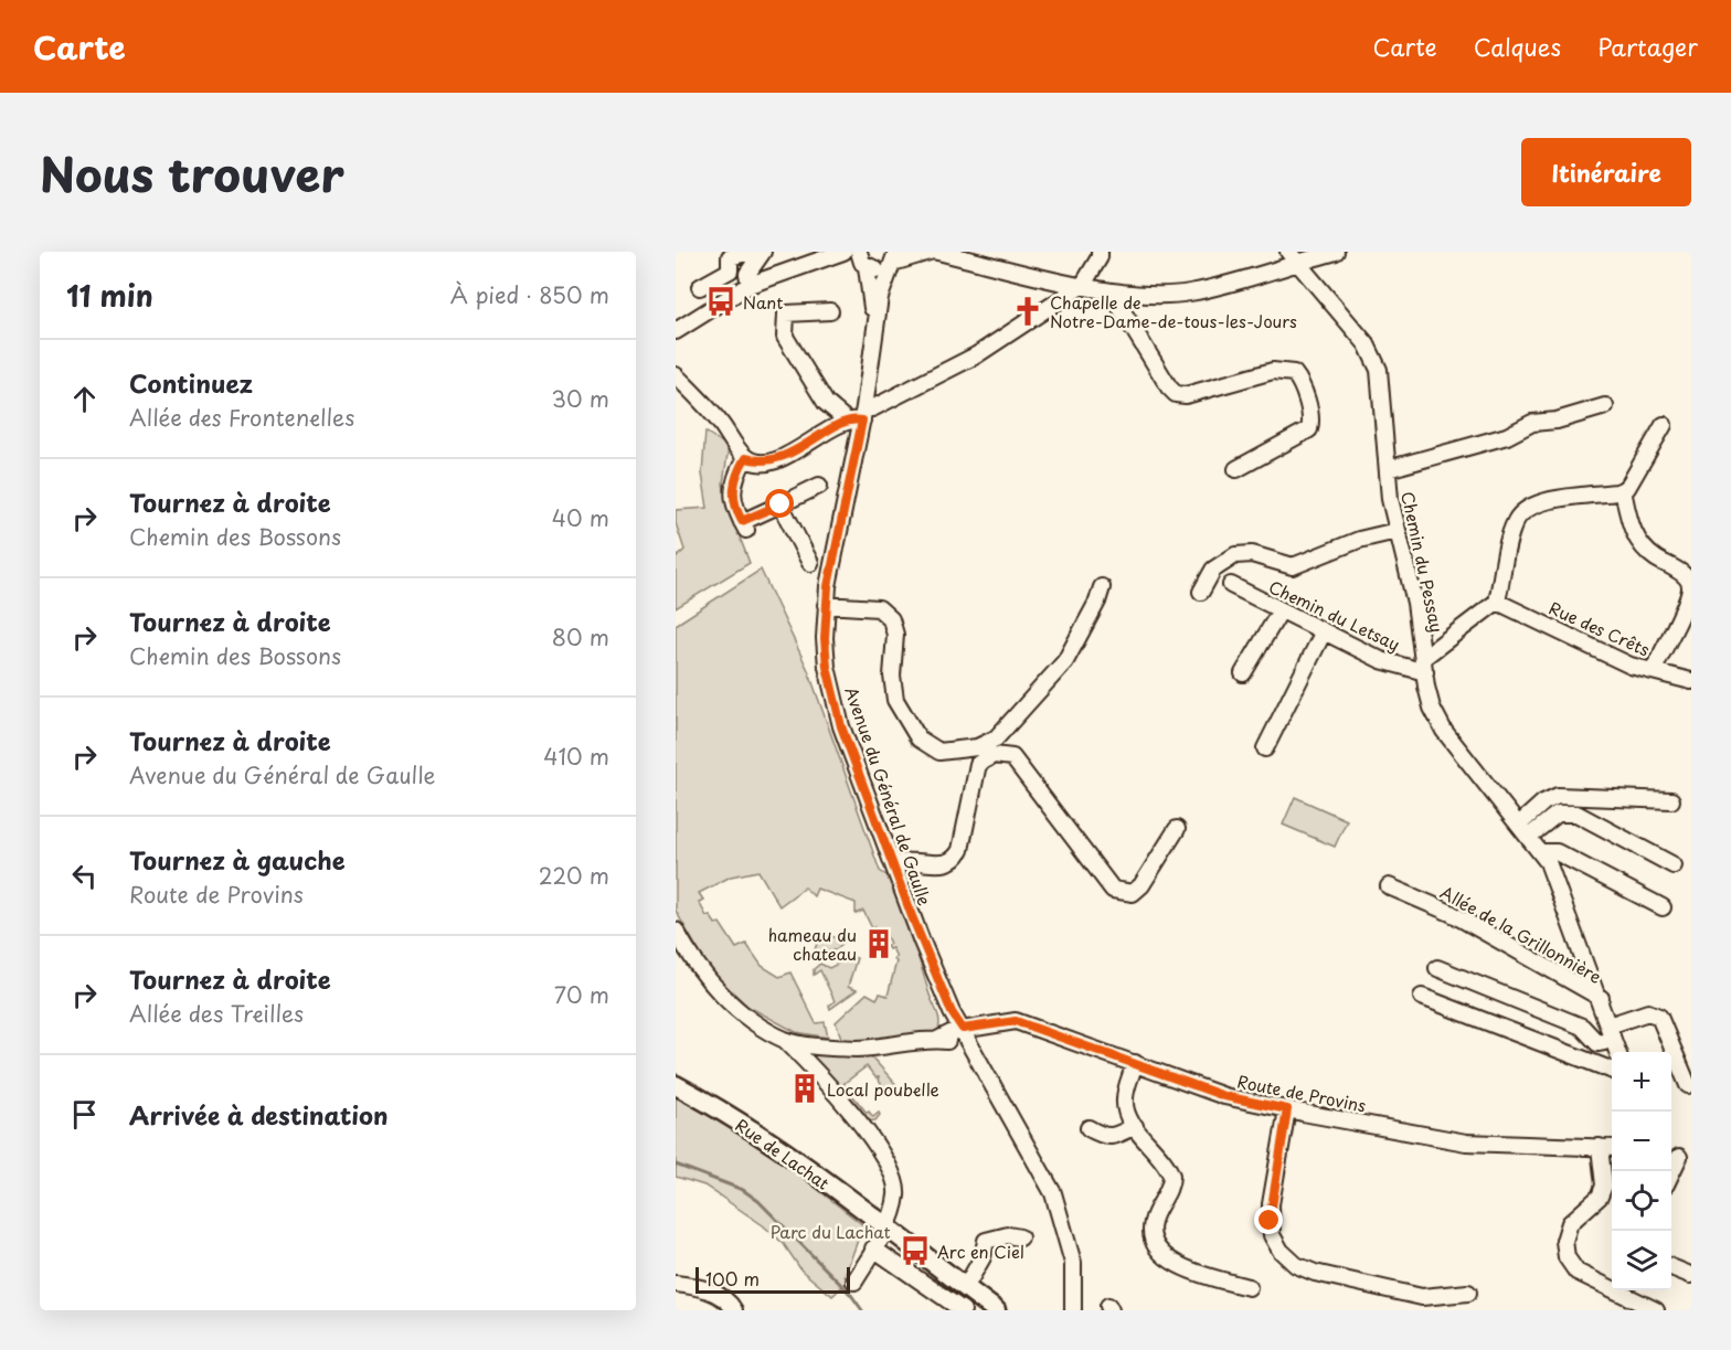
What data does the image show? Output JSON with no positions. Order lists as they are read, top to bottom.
{
  "streets": {
    "main road": ["Rue de Lachat"],
    "street": [
      "Chemin du Pessay",
      "Chemin du Letsay",
      "Rue des Crêts",
      "Avenue du Général de Gaulle",
      "Allée de la Grillonnière",
      "Route de Provins"
    ]
  },
  "crossings": [
    ["Chemin du Pessay", "Chemin du Letsay"],
    ["Chemin du Pessay", "Allée de la Grillonnière"],
    ["Avenue du Général de Gaulle", "Route de Provins"]
  ],
  "parks": ["Parc du Lachat"],
  "places": {
    "bus stop": ["Nant", "Arc en Ciel"],
    "church": ["Chapelle de Notre-Dame-de-tous-les-Jours"],
    "building": ["hameau du chateau", "Local poubelle"]
  },
  "scale_bar": "100 m",
  "page": {
    "header": "Carte",
    "nav": ["Carte", "Calques", "Partager"],
    "title": "Nous trouver",
    "buttons": "Itinéraire",
    "heading": ["11 min", "À pied · 850 m"],
    "list": [
      ["Continuez", "Allée des Frontenelles", "30 m"],
      ["Tournez à droite", "Chemin des Bossons", "40 m"],
      ["Tournez à droite", "Chemin des Bossons", "80 m"],
      ["Tournez à droite", "Avenue du Général de Gaulle", "410 m"],
      ["Tournez à gauche", "Route de Provins", "220 m"],
      ["Tournez à droite", "Allée des Treilles", "70 m"],
      "Arrivée à destination"
    ],
    "map_buttons": ["+", "−"],
    "scale": "100 m"
  }
}
